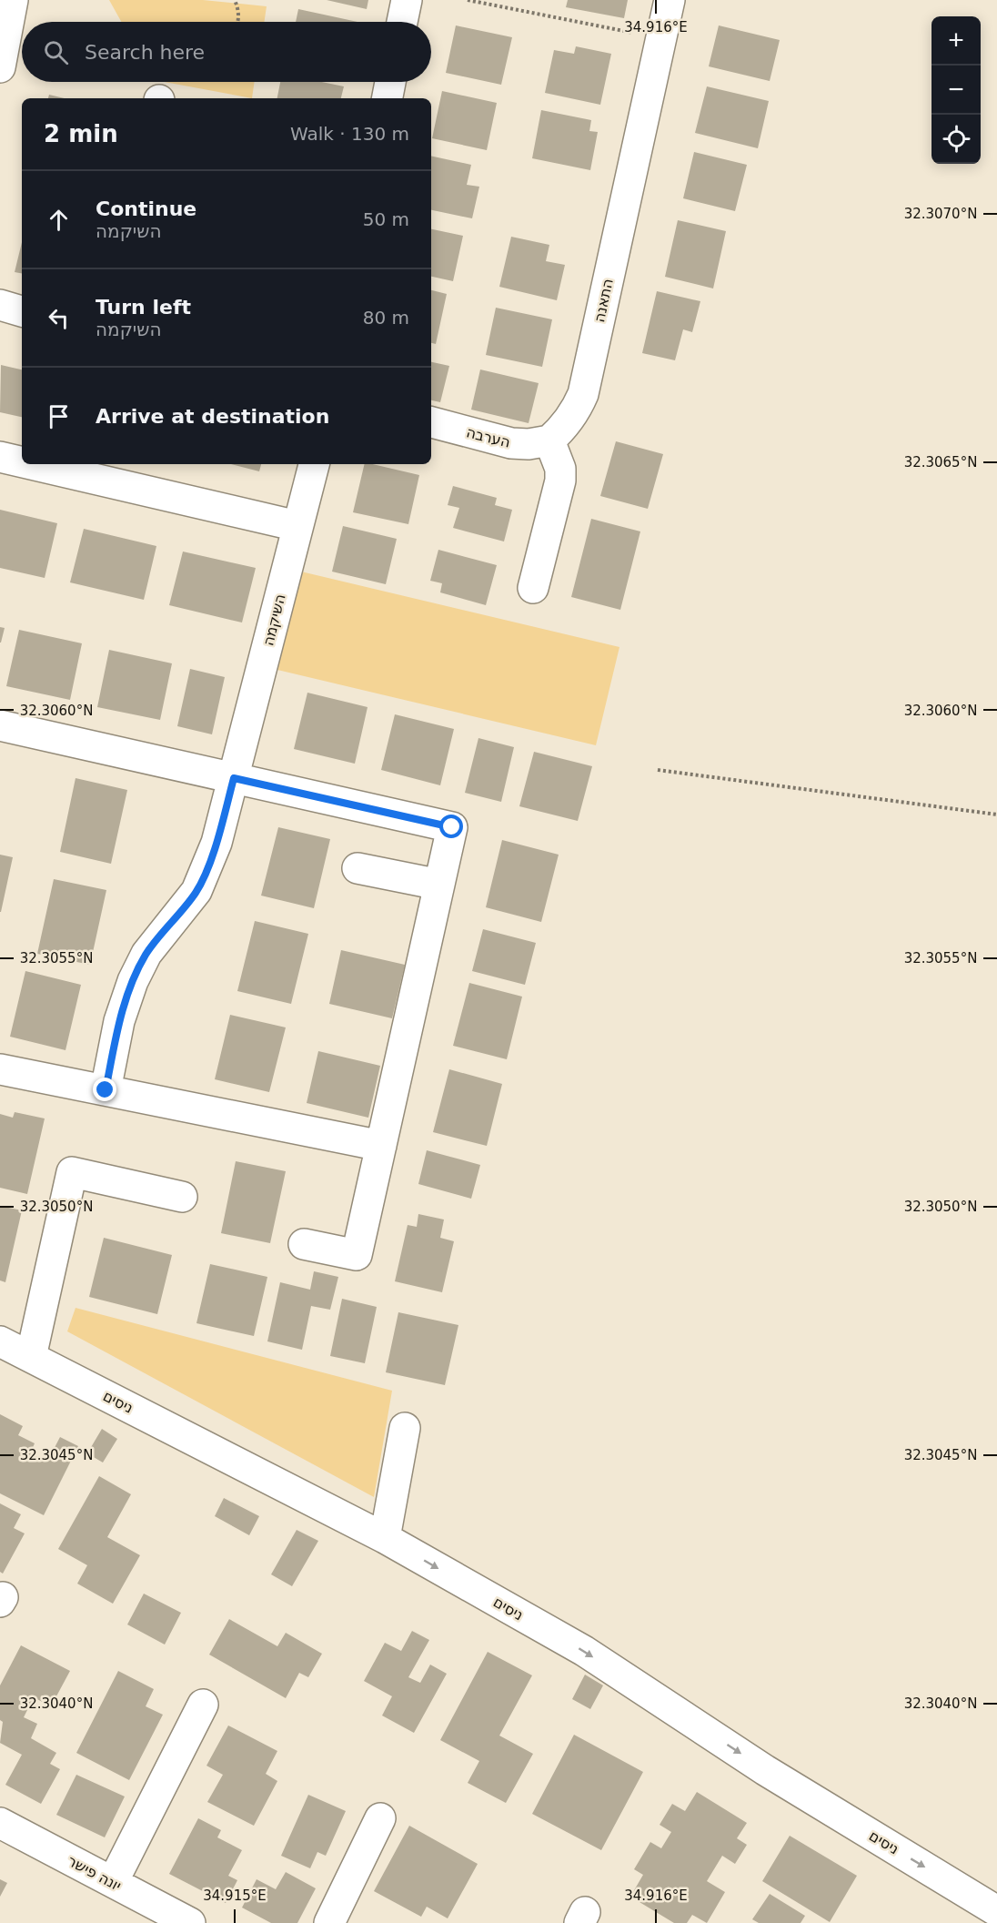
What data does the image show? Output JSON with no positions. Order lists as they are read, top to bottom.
{
  "streets": {
    "street": [
      "התאנה",
      "הערבה",
      "השיקמה",
      "ניסים",
      "יונה פישר"
    ]
  },
  "crossings": [
    ["התאנה", "הערבה"]
  ],
  "one_way": ["ניסים"],
  "page": {
    "map_buttons": ["+", "−"],
    "search": "Search here",
    "heading": ["2 min", "Walk · 130 m"],
    "list": [
      ["Continue", "השיקמה", "50 m"],
      ["Turn left", "השיקמה", "80 m"],
      "Arrive at destination"
    ]
  },
  "coordinates": [
    "34.916°E",
    "32.3070°N",
    "32.3065°N",
    "32.3060°N",
    "32.3055°N",
    "32.3050°N",
    "32.3045°N",
    "32.3040°N",
    "34.915°E"
  ]
}
